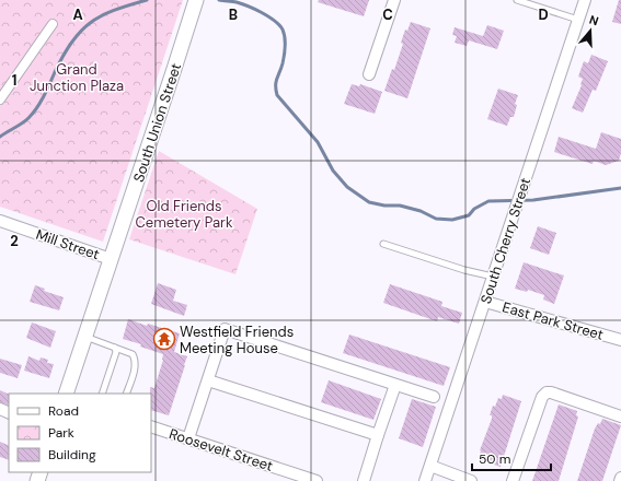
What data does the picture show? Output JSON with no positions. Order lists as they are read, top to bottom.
{
  "streets": {
    "street": [
      "South Union Street",
      "South Cherry Street",
      "Mill Street",
      "East Park Street",
      "Roosevelt Street"
    ]
  },
  "crossings": [
    ["South Union Street", "Mill Street"],
    ["South Cherry Street", "East Park Street"]
  ],
  "parks": ["Grand Junction Plaza", "Old Friends Cemetery Park"],
  "places": {
    "temple": ["Westfield Friends Meeting House"]
  },
  "legend": ["Road", "Park", "Building"],
  "scale_bar": "50 m",
  "north": "top",
  "grid": {
    "columns": [
      "A",
      "B",
      "C",
      "D"
    ],
    "rows": ["1", "2"]
  }
}
